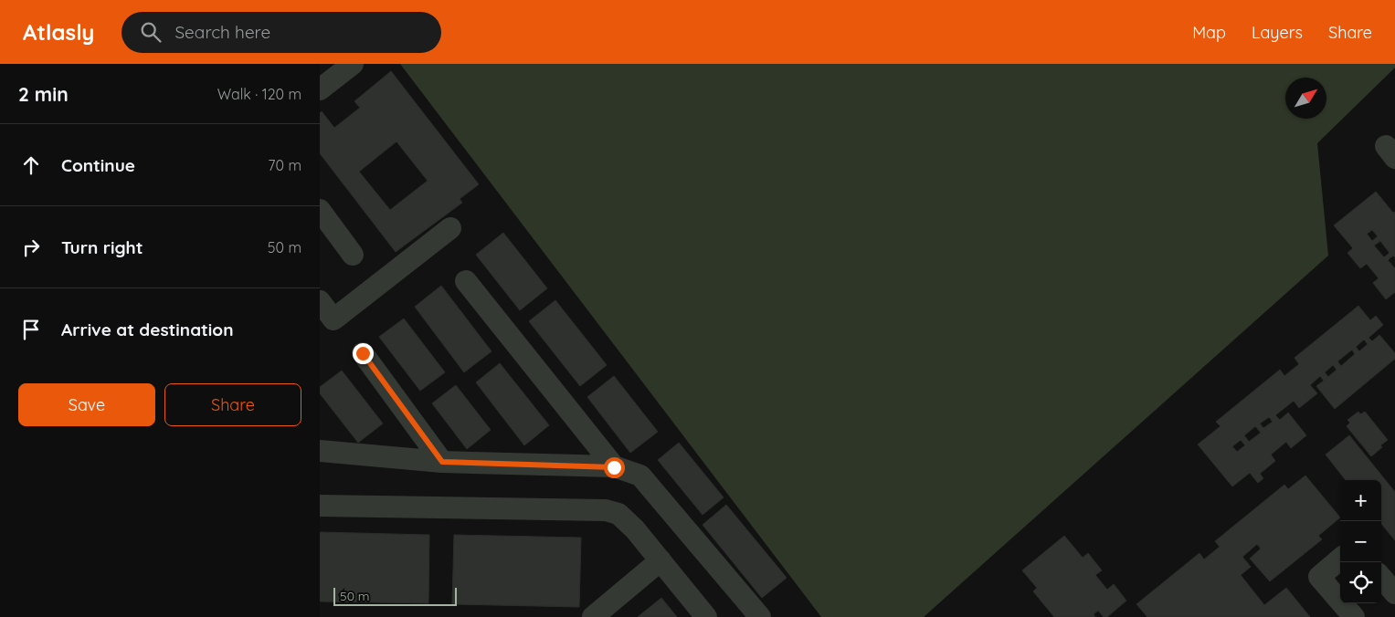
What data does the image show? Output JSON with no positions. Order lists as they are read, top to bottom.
{
  "scale_bar": "50 m",
  "north": "top right",
  "page": {
    "header": "Atlasly",
    "search": "Search here",
    "nav": ["Map", "Layers", "Share"],
    "heading": ["2 min", "Walk · 120 m"],
    "list": [
      ["Continue", "70 m"],
      ["Turn right", "50 m"],
      "Arrive at destination"
    ],
    "buttons": ["Save", "Share"],
    "map_buttons": ["+", "−"],
    "scale": "50 m"
  }
}
